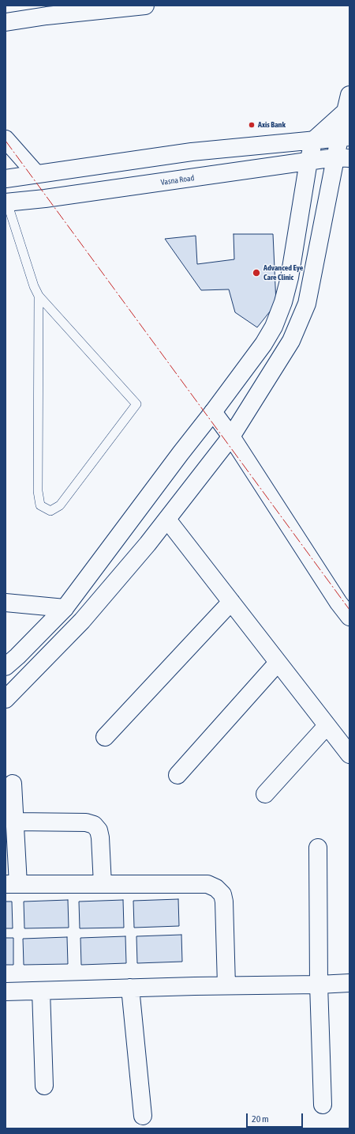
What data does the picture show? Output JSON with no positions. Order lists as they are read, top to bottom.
{
  "streets": {
    "street": ["Vasna Road"]
  },
  "places": ["Axis Bank", "Advanced Eye Care Clinic"],
  "scale_bar": "20 m"
}
